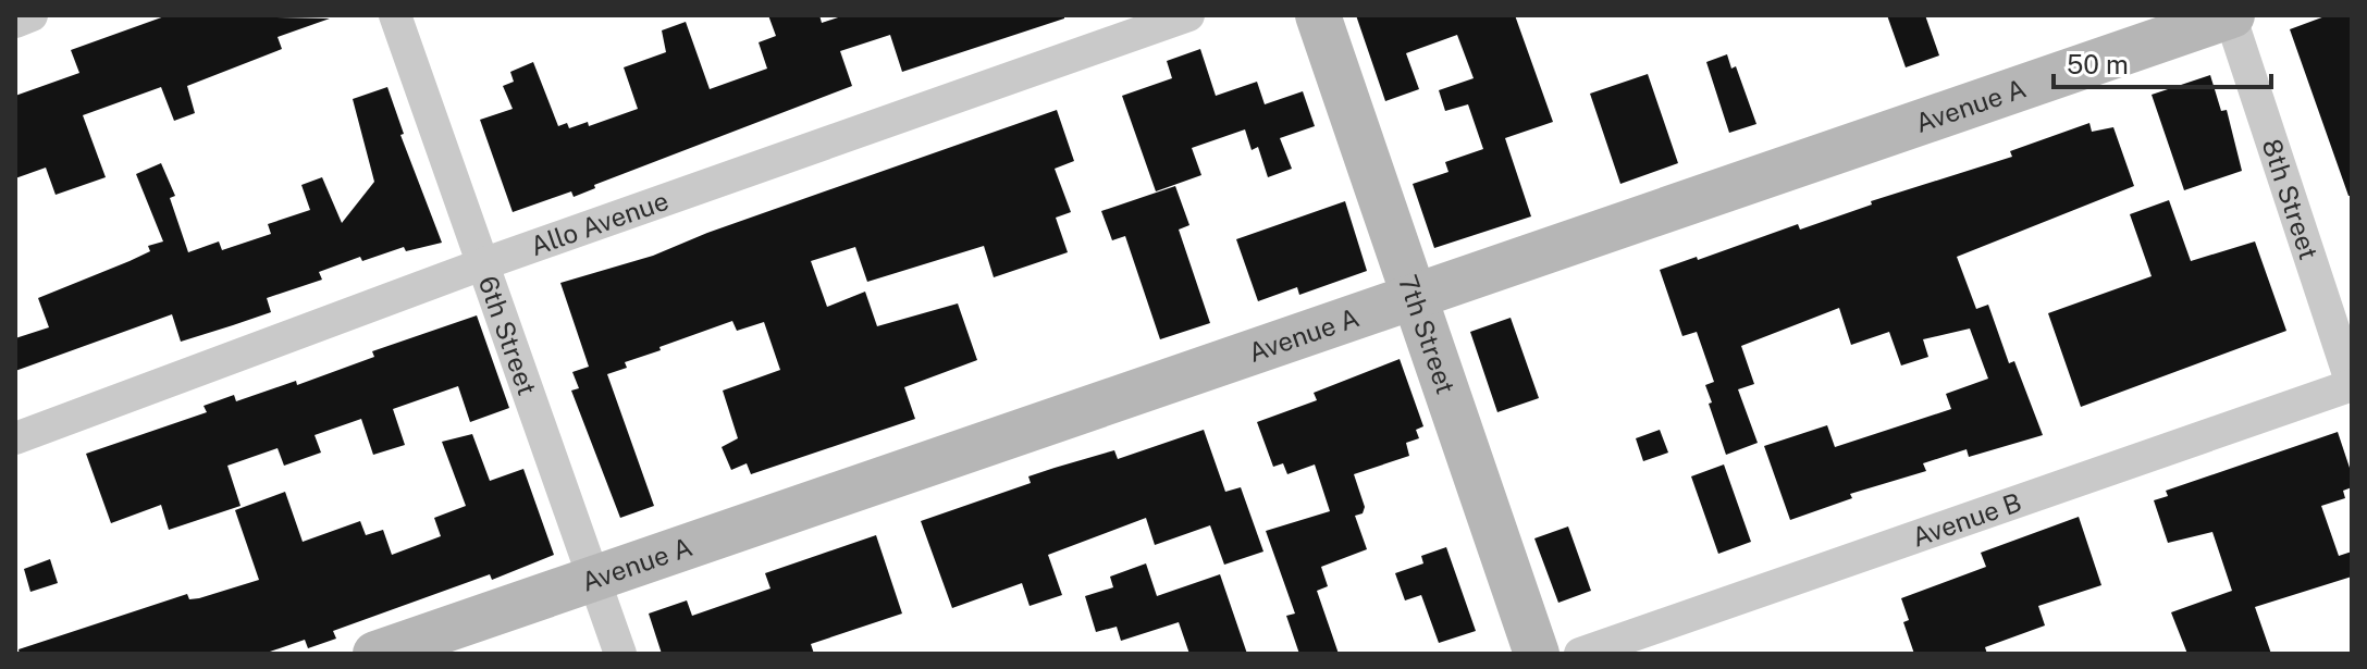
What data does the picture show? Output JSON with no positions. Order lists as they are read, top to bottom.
{
  "streets": {
    "street": [
      "Avenue A",
      "8th Street",
      "Allo Avenue",
      "6th Street",
      "7th Street",
      "Avenue B"
    ]
  },
  "crossings": [
    ["Avenue A", "8th Street"],
    ["Avenue A", "6th Street"],
    ["Avenue A", "7th Street"],
    ["8th Street", "Avenue B"],
    ["Allo Avenue", "6th Street"]
  ],
  "scale_bar": "50 m"
}
